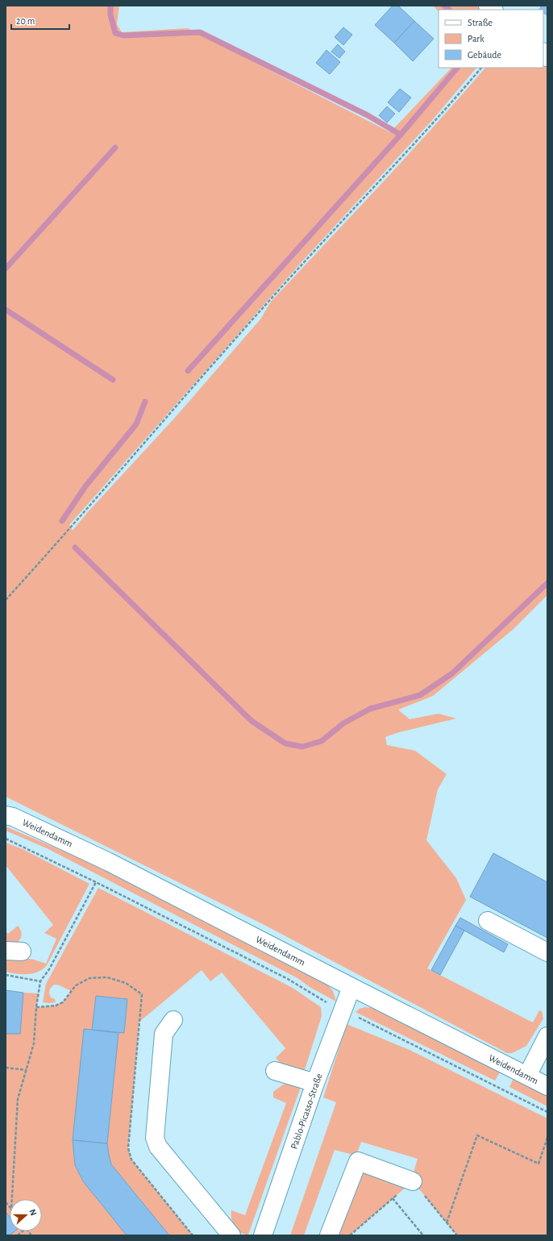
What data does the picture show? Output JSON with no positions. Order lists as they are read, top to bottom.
{
  "streets": {
    "street": ["Weidendamm", "Pablo-Picasso-Straße"]
  },
  "crossings": [
    ["Weidendamm", "Pablo-Picasso-Straße"]
  ],
  "legend": ["Straße", "Park", "Gebäude"],
  "scale_bar": "20 m",
  "north": "right"
}
